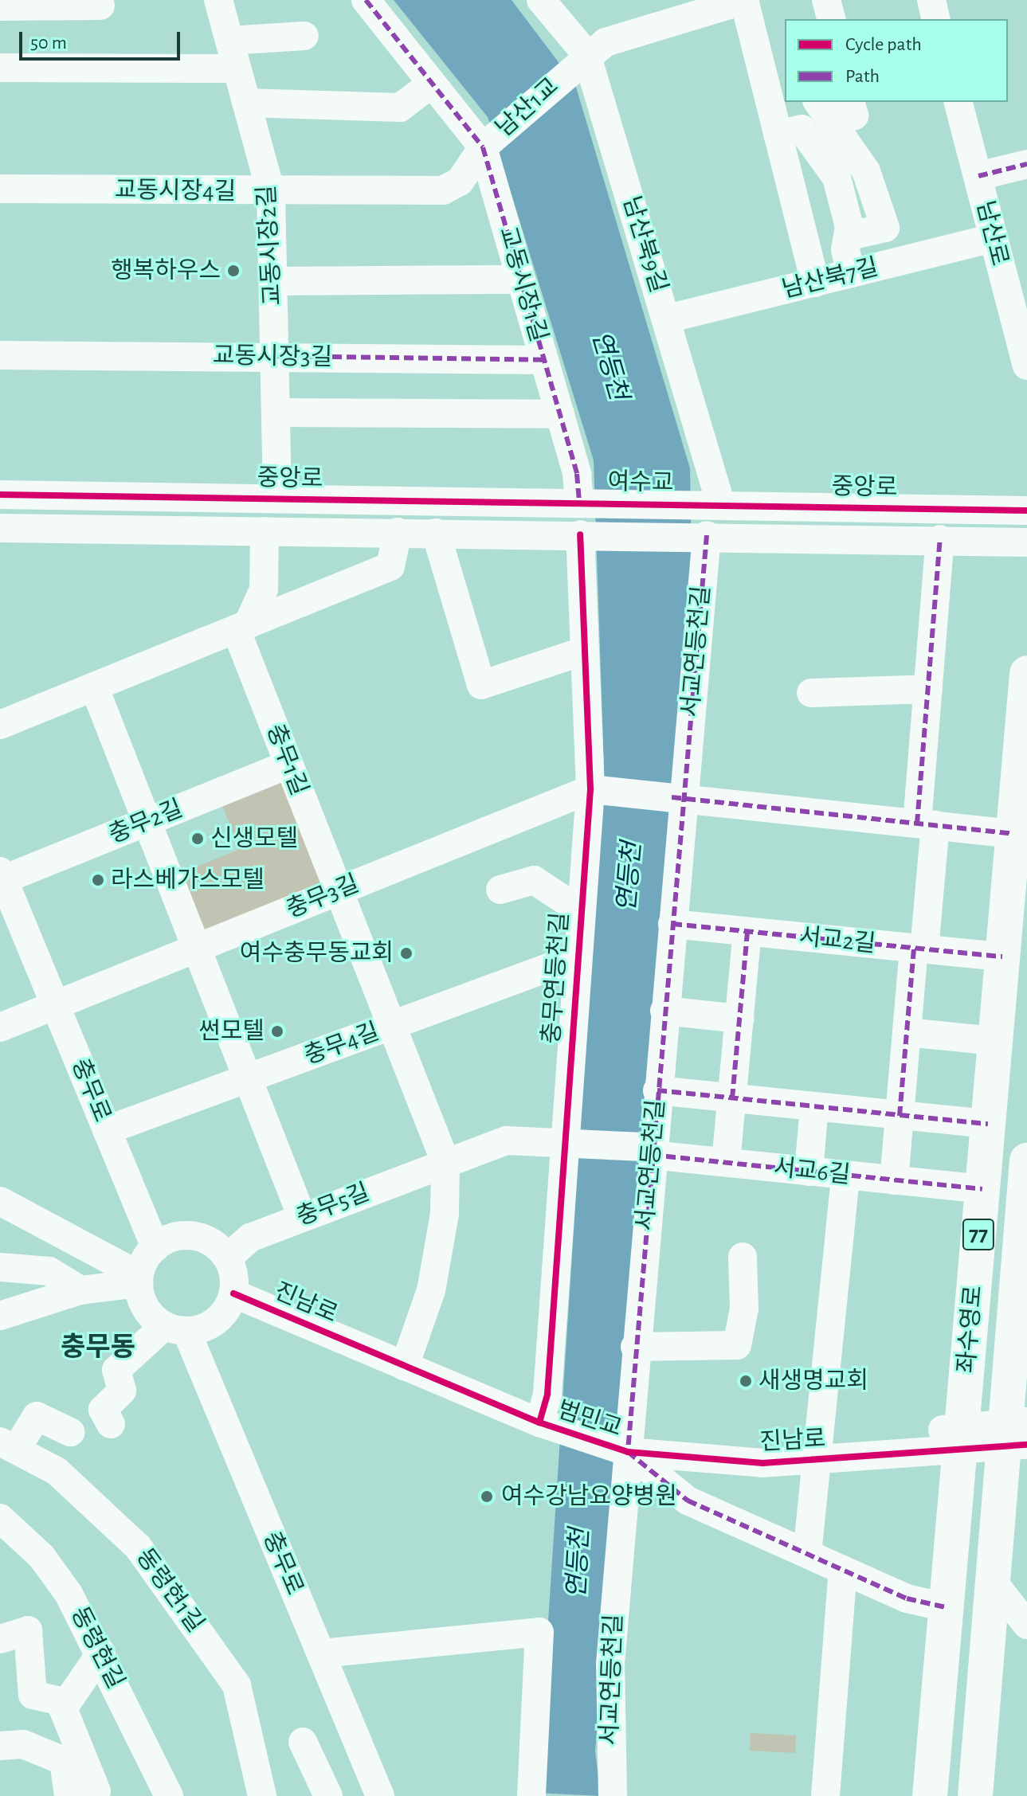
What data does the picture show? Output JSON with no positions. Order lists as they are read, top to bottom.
{
  "streets": {
    "main road": ["77", "좌수영로"],
    "street": [
      "남산1교",
      "교동시장4길",
      "남산로",
      "남산북9길",
      "교동시장2길",
      "남산북7길",
      "교동시장1길",
      "교동시장3길",
      "중앙로",
      "여수교",
      "서교연등천길",
      "충무1길",
      "충무2길",
      "충무3길",
      "서교2길",
      "충무연등천길",
      "충무4길",
      "충무로",
      "서교6길",
      "충무5길",
      "진남로",
      "범민교",
      "동령현1길",
      "동령현길"
    ]
  },
  "crossings": [
    ["남산1교", "교동시장4길"],
    ["남산1교", "남산북9길"],
    ["남산1교", "교동시장1길"],
    ["교동시장4길", "교동시장2길"],
    ["교동시장4길", "교동시장1길"],
    ["남산로", "남산북7길"],
    ["남산북9길", "남산북7길"],
    ["남산북9길", "중앙로"],
    ["남산북9길", "여수교"],
    ["교동시장2길", "교동시장3길"],
    ["교동시장2길", "중앙로"],
    ["교동시장1길", "교동시장3길"],
    ["교동시장1길", "중앙로"],
    ["교동시장1길", "여수교"],
    ["중앙로", "여수교"],
    ["서교연등천길", "서교2길"],
    ["서교연등천길", "서교6길"],
    ["서교연등천길", "충무5길"],
    ["서교연등천길", "진남로"],
    ["서교연등천길", "범민교"],
    ["충무1길", "충무2길"],
    ["충무1길", "충무3길"],
    ["충무1길", "충무4길"],
    ["충무2길", "충무로"],
    ["충무3길", "충무연등천길"],
    ["충무3길", "충무로"],
    ["서교2길", "좌수영로"],
    ["충무연등천길", "충무4길"],
    ["충무연등천길", "충무5길"],
    ["충무연등천길", "진남로"],
    ["충무연등천길", "범민교"],
    ["충무4길", "충무로"],
    ["충무로", "충무5길"],
    ["충무로", "진남로"],
    ["서교6길", "충무5길"],
    ["서교6길", "좌수영로"],
    ["충무5길", "진남로"],
    ["진남로", "좌수영로"],
    ["진남로", "범민교"]
  ],
  "districts": ["충무동"],
  "water": ["연등천"],
  "places": [
    "행복하우스",
    "신생모텔",
    "라스베가스모텔",
    "여수충무동교회",
    "썬모텔",
    "새생명교회",
    "여수강남요양병원"
  ],
  "legend": ["Cycle path", "Path"],
  "scale_bar": "50 m"
}
